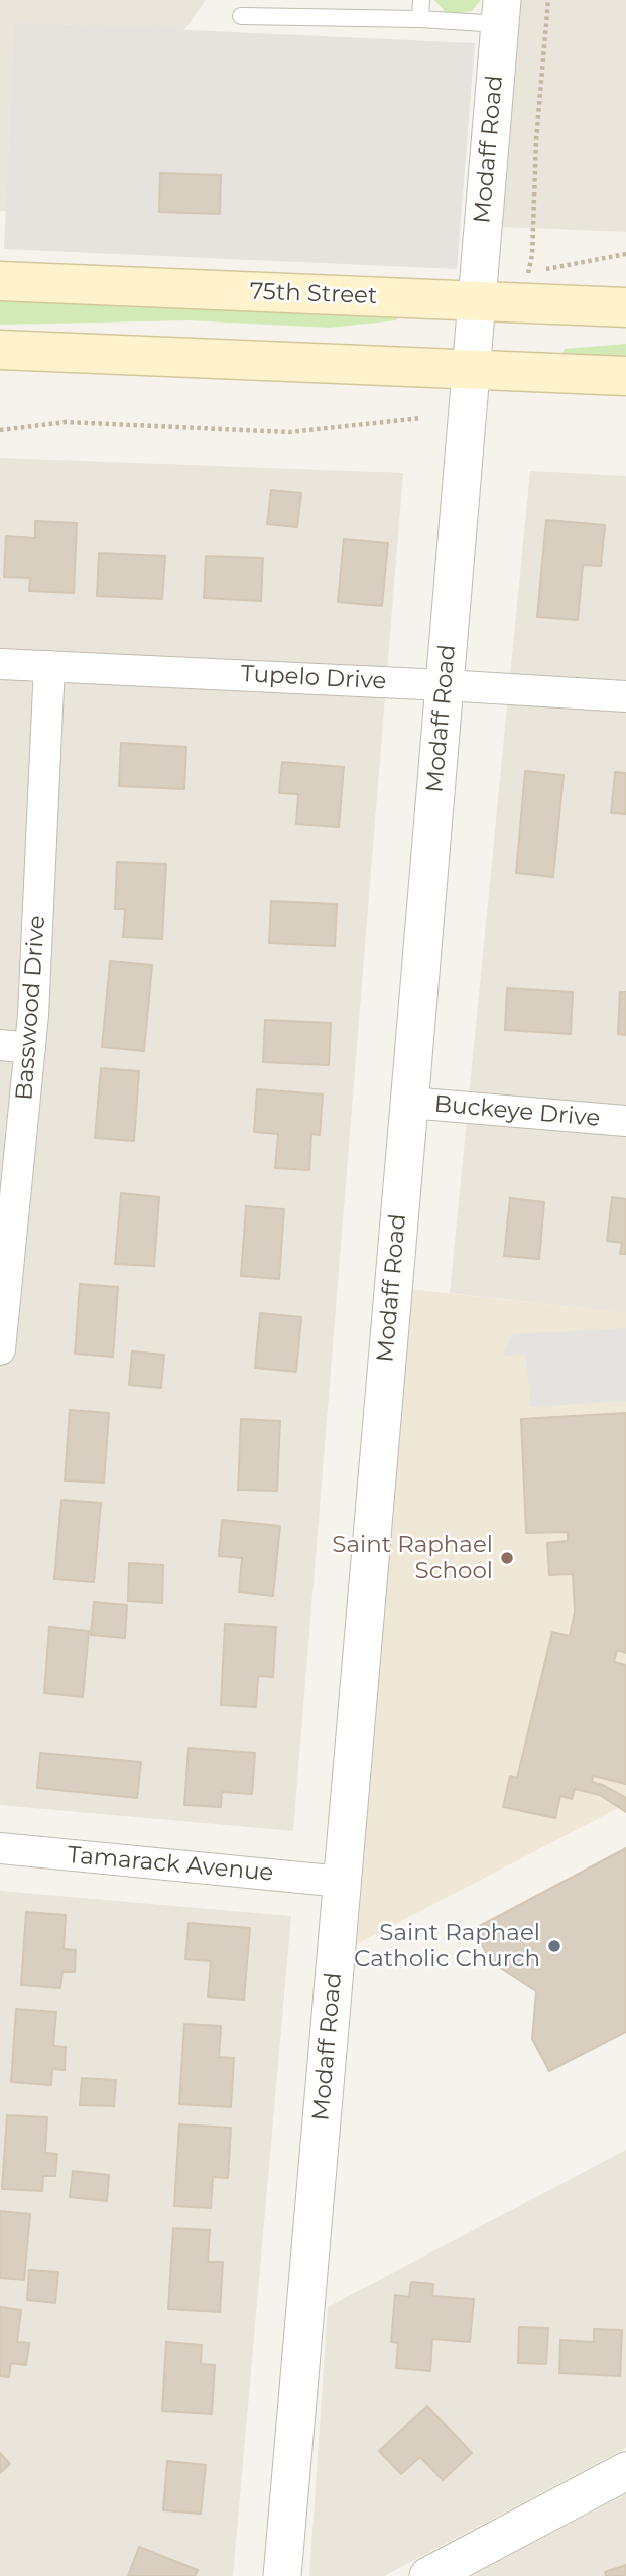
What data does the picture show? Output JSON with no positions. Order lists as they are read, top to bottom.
{
  "streets": {
    "main road": ["75th Street"],
    "street": [
      "Modaff Road",
      "Tupelo Drive",
      "Basswood Drive",
      "Buckeye Drive",
      "Tamarack Avenue"
    ]
  },
  "crossings": [
    ["Modaff Road", "75th Street"],
    ["Modaff Road", "Tupelo Drive"],
    ["Modaff Road", "Buckeye Drive"],
    ["Modaff Road", "Tamarack Avenue"],
    ["Tupelo Drive", "Basswood Drive"]
  ],
  "places": ["Saint Raphael School", "Saint Raphael Catholic Church"]
}
